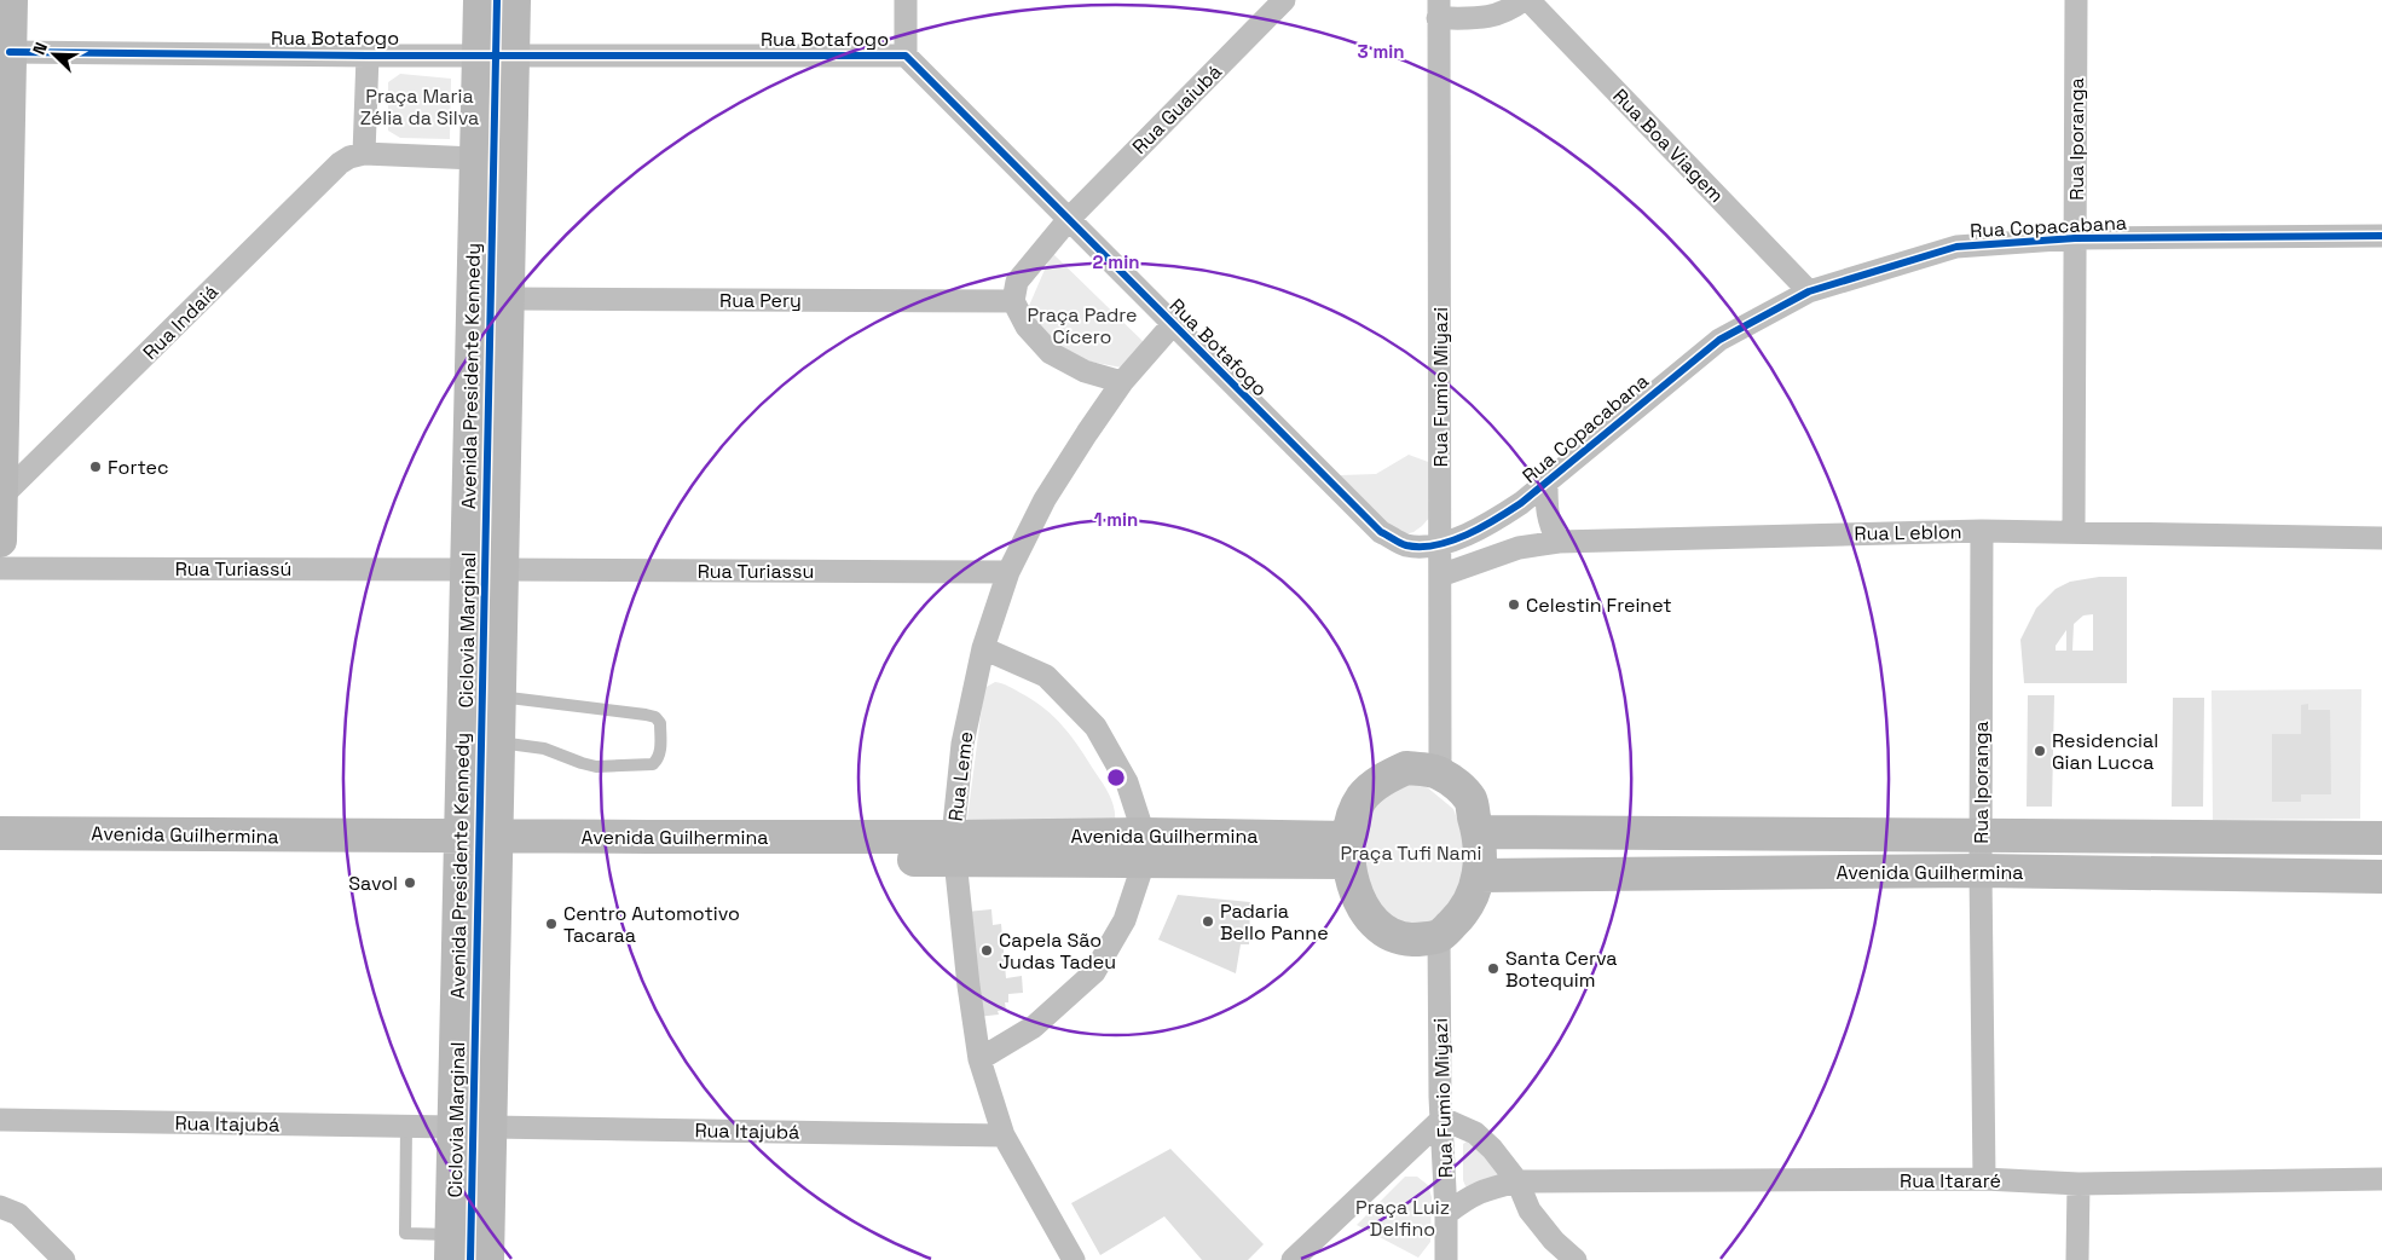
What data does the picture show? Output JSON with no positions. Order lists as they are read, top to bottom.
{
  "streets": {
    "street": [
      "Rua Botafogo",
      "Rua Guaiubá",
      "Rua Iporanga",
      "Rua Boa Viagem",
      "Rua Copacabana",
      "Rua Pery",
      "Rua Indaiá",
      "Avenida Presidente Kennedy",
      "Rua Fumio Miyazi",
      "Rua L eblon",
      "Rua Turiassú",
      "Rua Turiassu",
      "Rua Leme",
      "Avenida Guilhermina",
      "Rua Itajubá",
      "Rua Itararé"
    ],
    "cycle path": ["Ciclovia Marginal"]
  },
  "crossings": [
    ["Rua Botafogo", "Rua Guaiubá"],
    ["Rua Botafogo", "Rua Copacabana"],
    ["Rua Botafogo", "Avenida Presidente Kennedy"],
    ["Rua Botafogo", "Rua Fumio Miyazi"],
    ["Rua Botafogo", "Rua Leme"],
    ["Rua Iporanga", "Rua Copacabana"],
    ["Rua Iporanga", "Rua L eblon"],
    ["Rua Iporanga", "Avenida Guilhermina"],
    ["Rua Iporanga", "Rua Itararé"],
    ["Rua Boa Viagem", "Rua Copacabana"],
    ["Rua Copacabana", "Rua Fumio Miyazi"],
    ["Rua Pery", "Avenida Presidente Kennedy"],
    ["Avenida Presidente Kennedy", "Rua Turiassú"],
    ["Avenida Presidente Kennedy", "Rua Turiassu"],
    ["Avenida Presidente Kennedy", "Avenida Guilhermina"],
    ["Avenida Presidente Kennedy", "Rua Itajubá"],
    ["Rua Fumio Miyazi", "Rua L eblon"],
    ["Rua Fumio Miyazi", "Avenida Guilhermina"],
    ["Rua Fumio Miyazi", "Rua Itararé"],
    ["Rua Turiassu", "Rua Leme"],
    ["Rua Leme", "Avenida Guilhermina"],
    ["Rua Leme", "Rua Itajubá"]
  ],
  "parks": [
    "Praça Maria Zélia da Silva",
    "Praça Padre Cícero",
    "Praça Tufi Nami",
    "Praça Luiz Delfino"
  ],
  "places": [
    "Fortec",
    "Celestin Freinet",
    "Residencial Gian Lucca",
    "Savol",
    "Padaria Bello Panne",
    "Centro Automotivo Tacaraa",
    "Capela São Judas Tadeu",
    "Santa Cerva Botequim"
  ],
  "north": "top left",
  "rings": ["3 min", "2 min", "1 min"]
}
